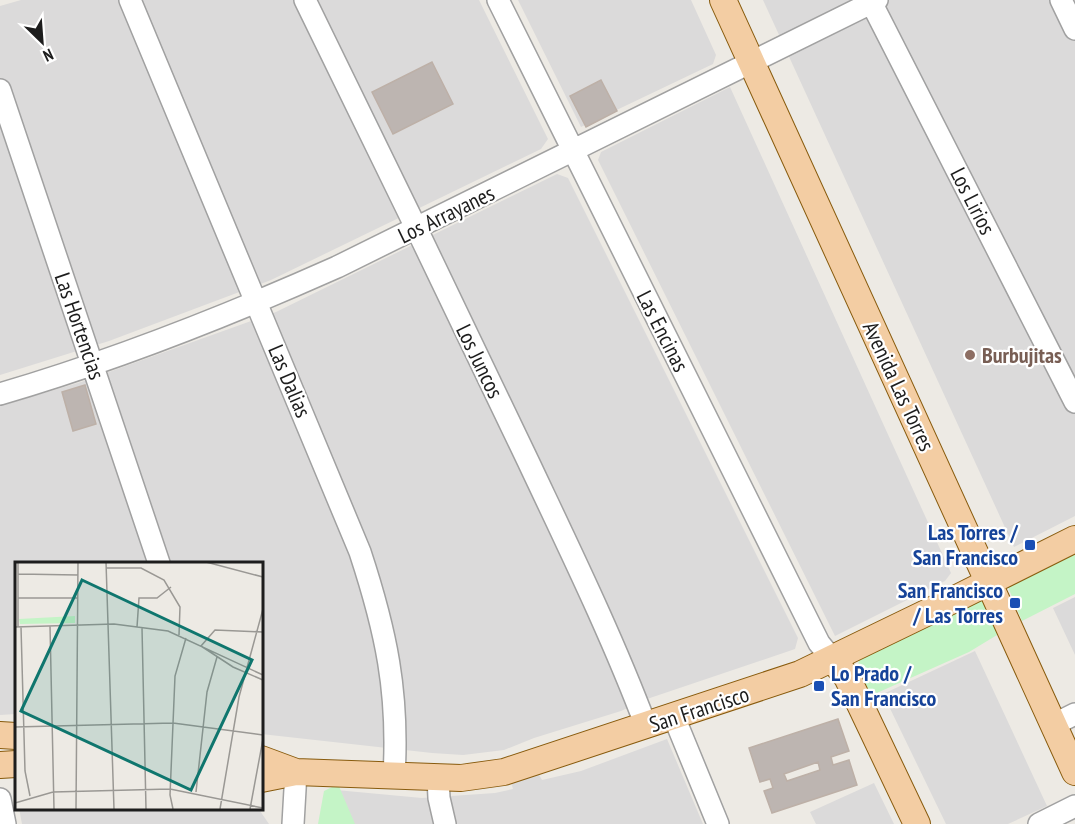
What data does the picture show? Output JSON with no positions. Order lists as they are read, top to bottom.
{
  "streets": {
    "main road": ["Avenida Las Torres", "San Francisco"],
    "street": [
      "Los Lirios",
      "Los Arrayanes",
      "Las Hortencias",
      "Las Encinas",
      "Los Juncos",
      "Las Dalias"
    ]
  },
  "crossings": [
    ["Los Lirios", "Los Arrayanes"],
    ["Los Arrayanes", "Las Hortencias"],
    ["Los Arrayanes", "Las Encinas"],
    ["Los Arrayanes", "Los Juncos"],
    ["Los Arrayanes", "Las Dalias"],
    ["Los Arrayanes", "Avenida Las Torres"],
    ["Las Encinas", "San Francisco"],
    ["Los Juncos", "San Francisco"],
    ["Las Dalias", "San Francisco"],
    ["Avenida Las Torres", "San Francisco"]
  ],
  "places": {
    "other": ["Burbujitas"],
    "transit": ["Las Torres / San Francisco", "San Francisco / Las Torres", "Lo Prado / San Francisco"]
  },
  "north": "bottom right"
}
